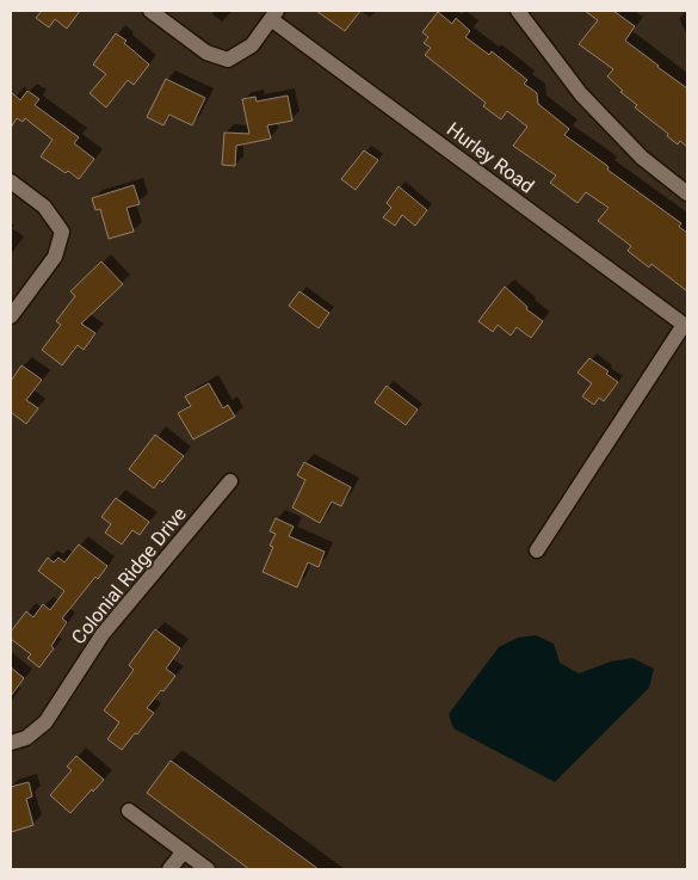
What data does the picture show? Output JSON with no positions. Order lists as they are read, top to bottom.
{
  "streets": {
    "street": ["Hurley Road", "Colonial Ridge Drive"]
  }
}
